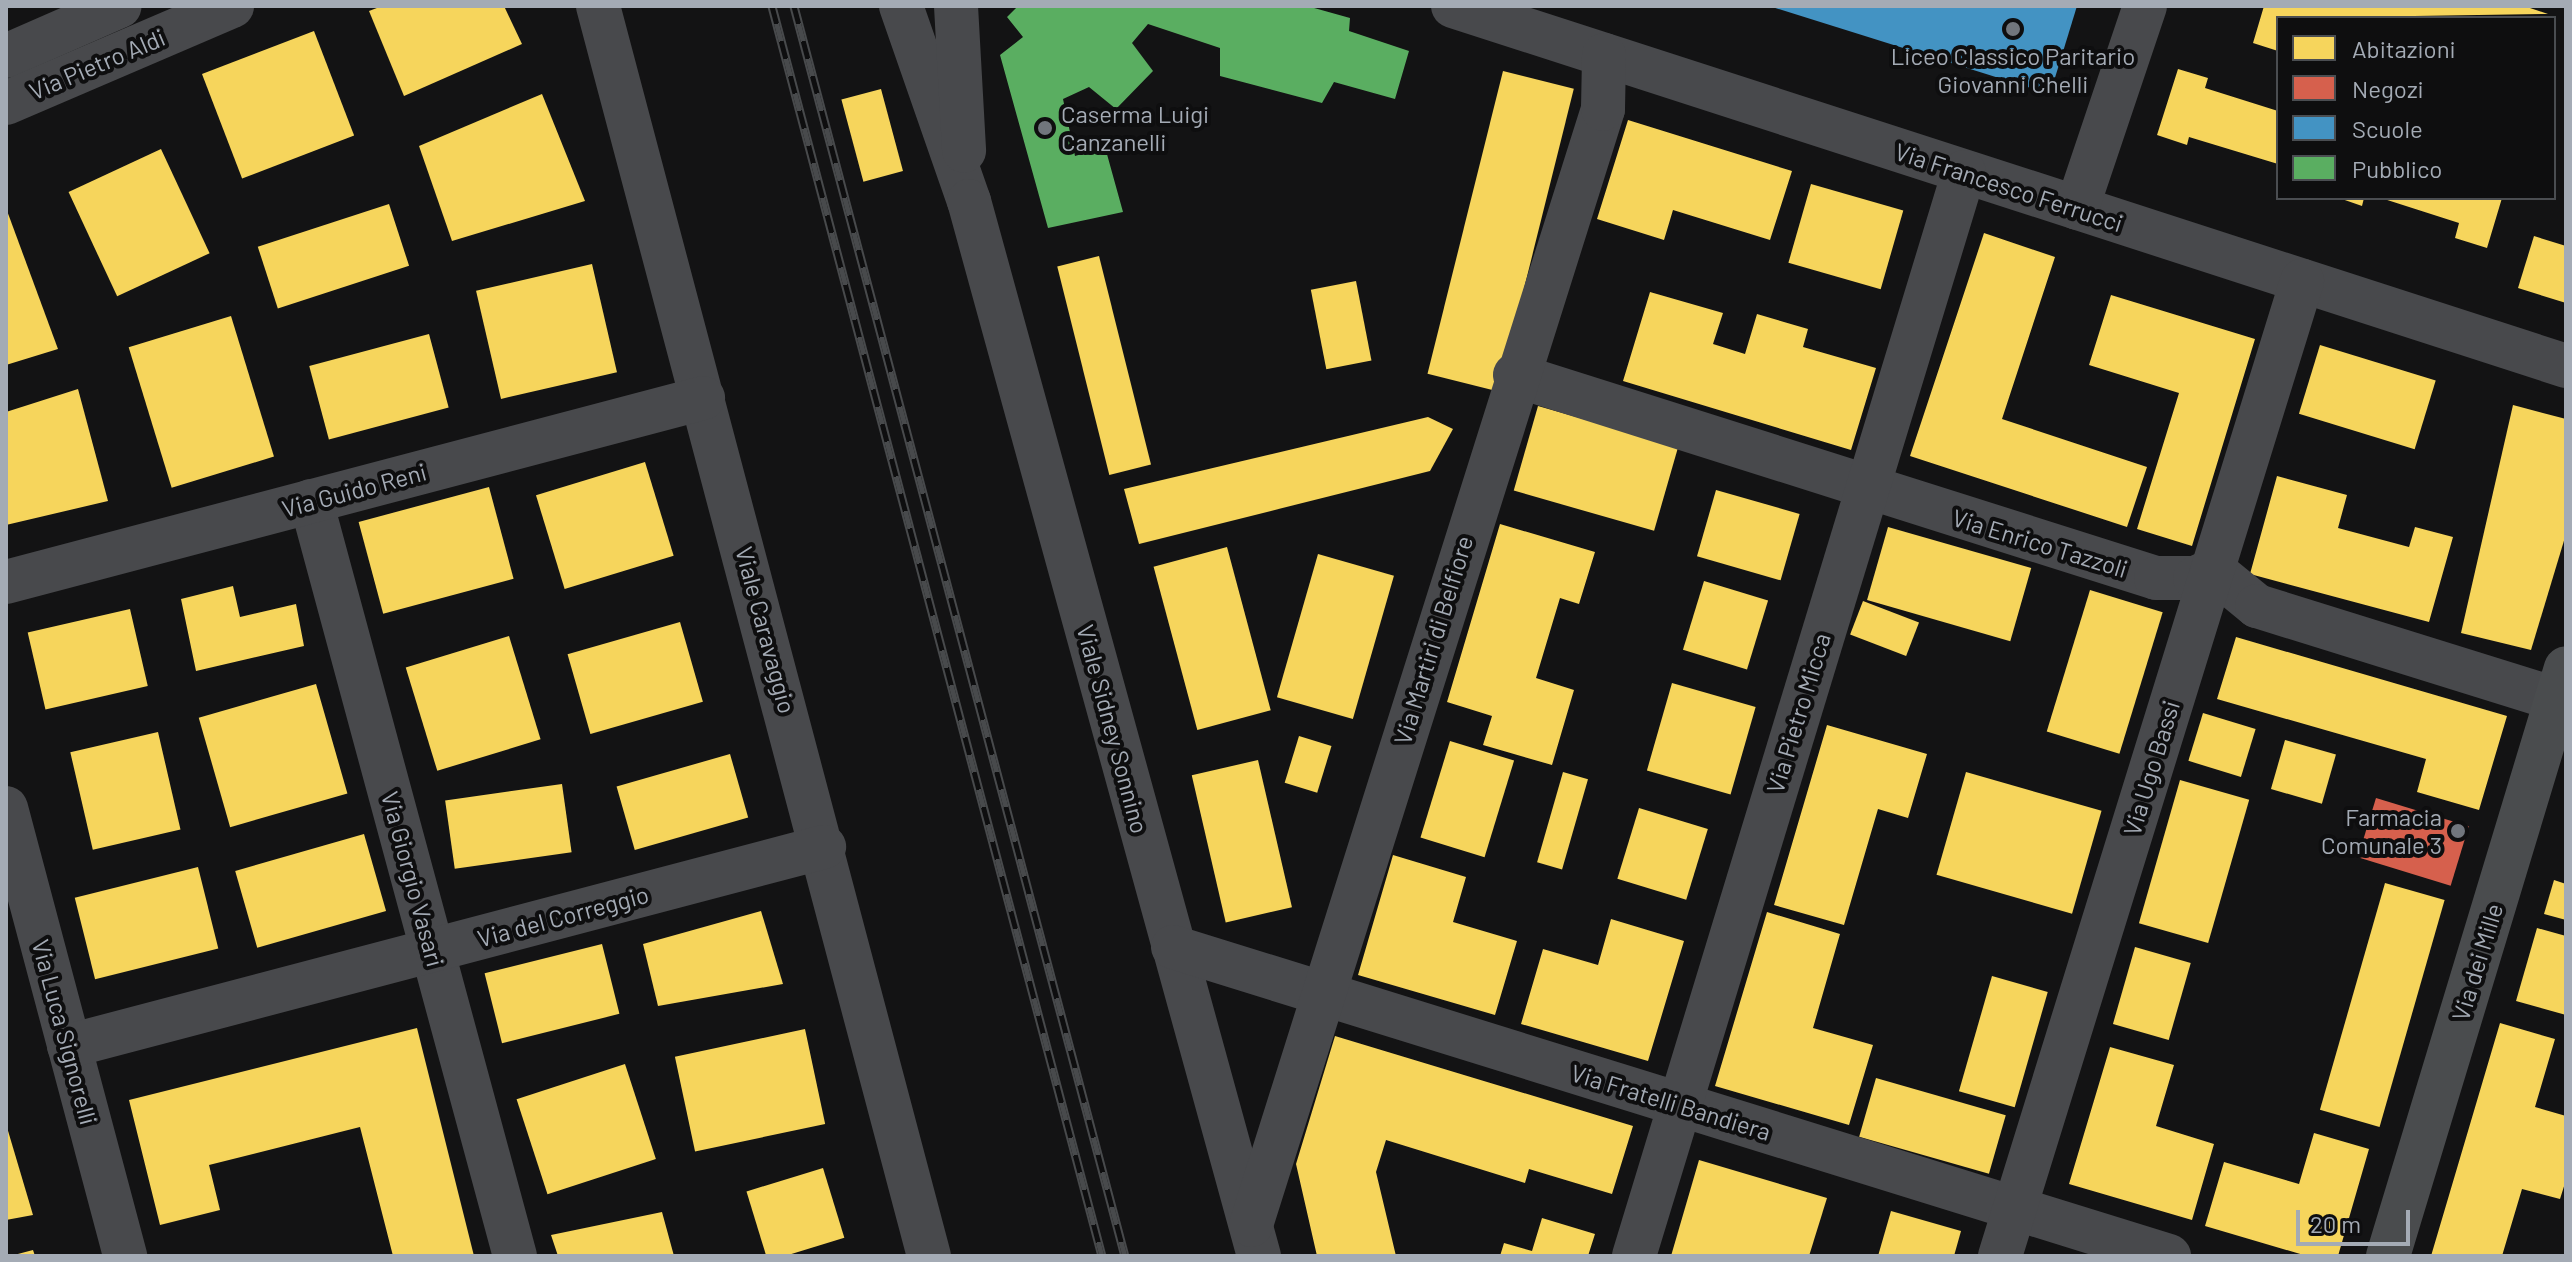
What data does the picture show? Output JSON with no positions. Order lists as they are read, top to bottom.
{
  "streets": {
    "main road": ["Via dei Mille"],
    "street": [
      "Via Pietro Aldi",
      "Via Francesco Ferrucci",
      "Via Guido Reni",
      "Via Enrico Tazzoli",
      "Viale Caravaggio",
      "Via Martiri di Belfiore",
      "Via Pietro Micca",
      "Viale Sidney Sonnino",
      "Via Ugo Bassi",
      "Via Giorgio Vasari",
      "Via del Correggio",
      "Via Luca Signorelli",
      "Via Fratelli Bandiera"
    ]
  },
  "crossings": [
    ["Via Francesco Ferrucci", "Via Martiri di Belfiore"],
    ["Via Francesco Ferrucci", "Via Pietro Micca"],
    ["Via Francesco Ferrucci", "Via Ugo Bassi"],
    ["Via Guido Reni", "Viale Caravaggio"],
    ["Via Guido Reni", "Via Giorgio Vasari"],
    ["Via Enrico Tazzoli", "Via Martiri di Belfiore"],
    ["Via Enrico Tazzoli", "Via Pietro Micca"],
    ["Via Enrico Tazzoli", "Via Ugo Bassi"],
    ["Viale Caravaggio", "Via del Correggio"],
    ["Via Martiri di Belfiore", "Viale Sidney Sonnino"],
    ["Via Martiri di Belfiore", "Via Fratelli Bandiera"],
    ["Via Pietro Micca", "Via Fratelli Bandiera"],
    ["Viale Sidney Sonnino", "Via Fratelli Bandiera"],
    ["Via Ugo Bassi", "Via Fratelli Bandiera"],
    ["Via Giorgio Vasari", "Via del Correggio"],
    ["Via del Correggio", "Via Luca Signorelli"]
  ],
  "places": ["Liceo Classico Paritario Giovanni Chelli", "Caserma Luigi Canzanelli", "Farmacia Comunale 3"],
  "legend": [
    "Abitazioni",
    "Negozi",
    "Scuole",
    "Pubblico"
  ],
  "scale_bar": "20 m"
}
